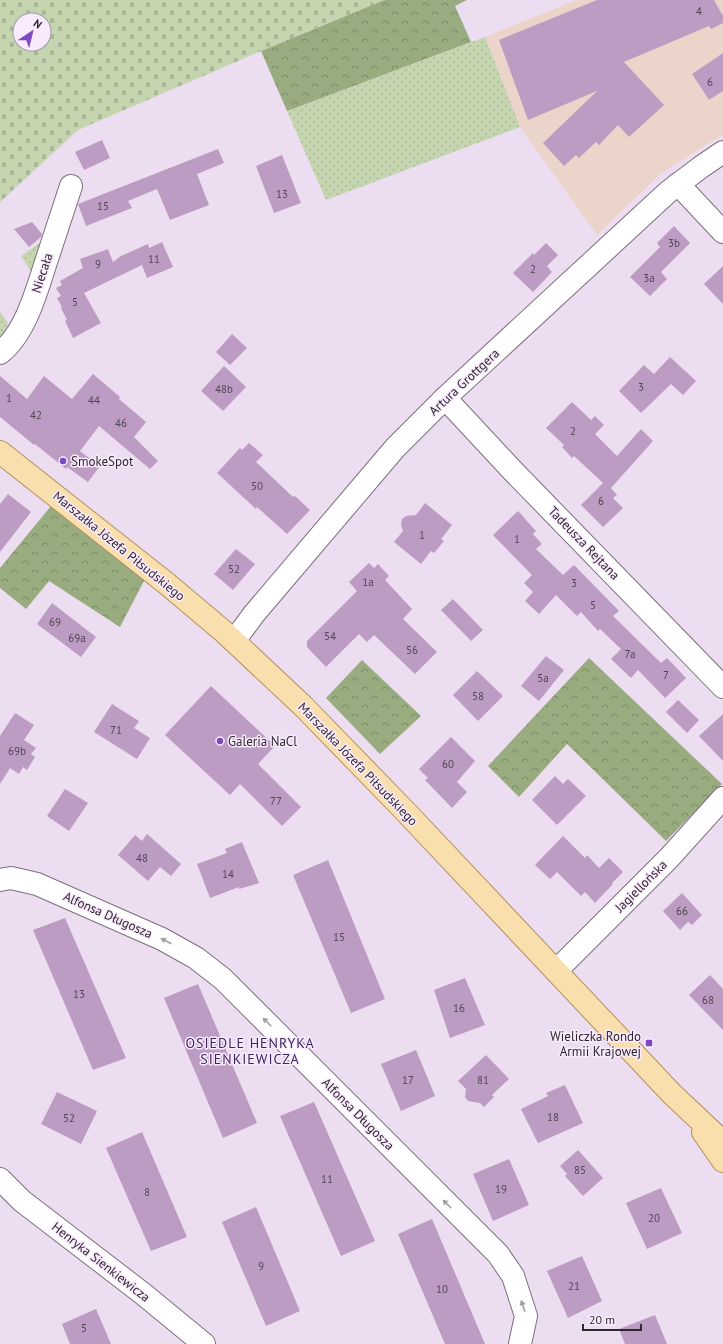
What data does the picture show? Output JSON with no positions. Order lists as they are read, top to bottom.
{
  "streets": {
    "main road": ["Marszałka Józefa Piłsudskiego"],
    "street": [
      "Niecała",
      "Artura Grottgera",
      "Tadeusza Rejtana",
      "Jagiellońska",
      "Alfonsa Długosza",
      "Henryka Sienkiewicza"
    ]
  },
  "crossings": [
    ["Artura Grottgera", "Tadeusza Rejtana"],
    ["Artura Grottgera", "Marszałka Józefa Piłsudskiego"],
    ["Marszałka Józefa Piłsudskiego", "Jagiellońska"]
  ],
  "one_way": ["Alfonsa Długosza"],
  "districts": ["OSIEDLE HENRYKA SIENKIEWICZA"],
  "places": {
    "other": ["SmokeSpot", "Galeria NaCl"],
    "transit": ["Wieliczka Rondo Armii Krajowej"]
  },
  "house_numbers": [
    "4",
    "6",
    "13",
    "15",
    "3b",
    "11",
    "9",
    "2",
    "3a",
    "5",
    "3",
    "48b",
    "1",
    "44",
    "42",
    "46",
    "2",
    "50",
    "6",
    "1",
    "1",
    "52",
    "1a",
    "3",
    "5",
    "69",
    "54",
    "69a",
    "56",
    "7a",
    "7",
    "5a",
    "58",
    "71",
    "69b",
    "60",
    "77",
    "48",
    "14",
    "66",
    "15",
    "13",
    "68",
    "16",
    "17",
    "81",
    "18",
    "52",
    "85",
    "11",
    "19",
    "8",
    "20",
    "9",
    "21",
    "10",
    "5"
  ],
  "scale_bar": "20 m",
  "north": "top right"
}
